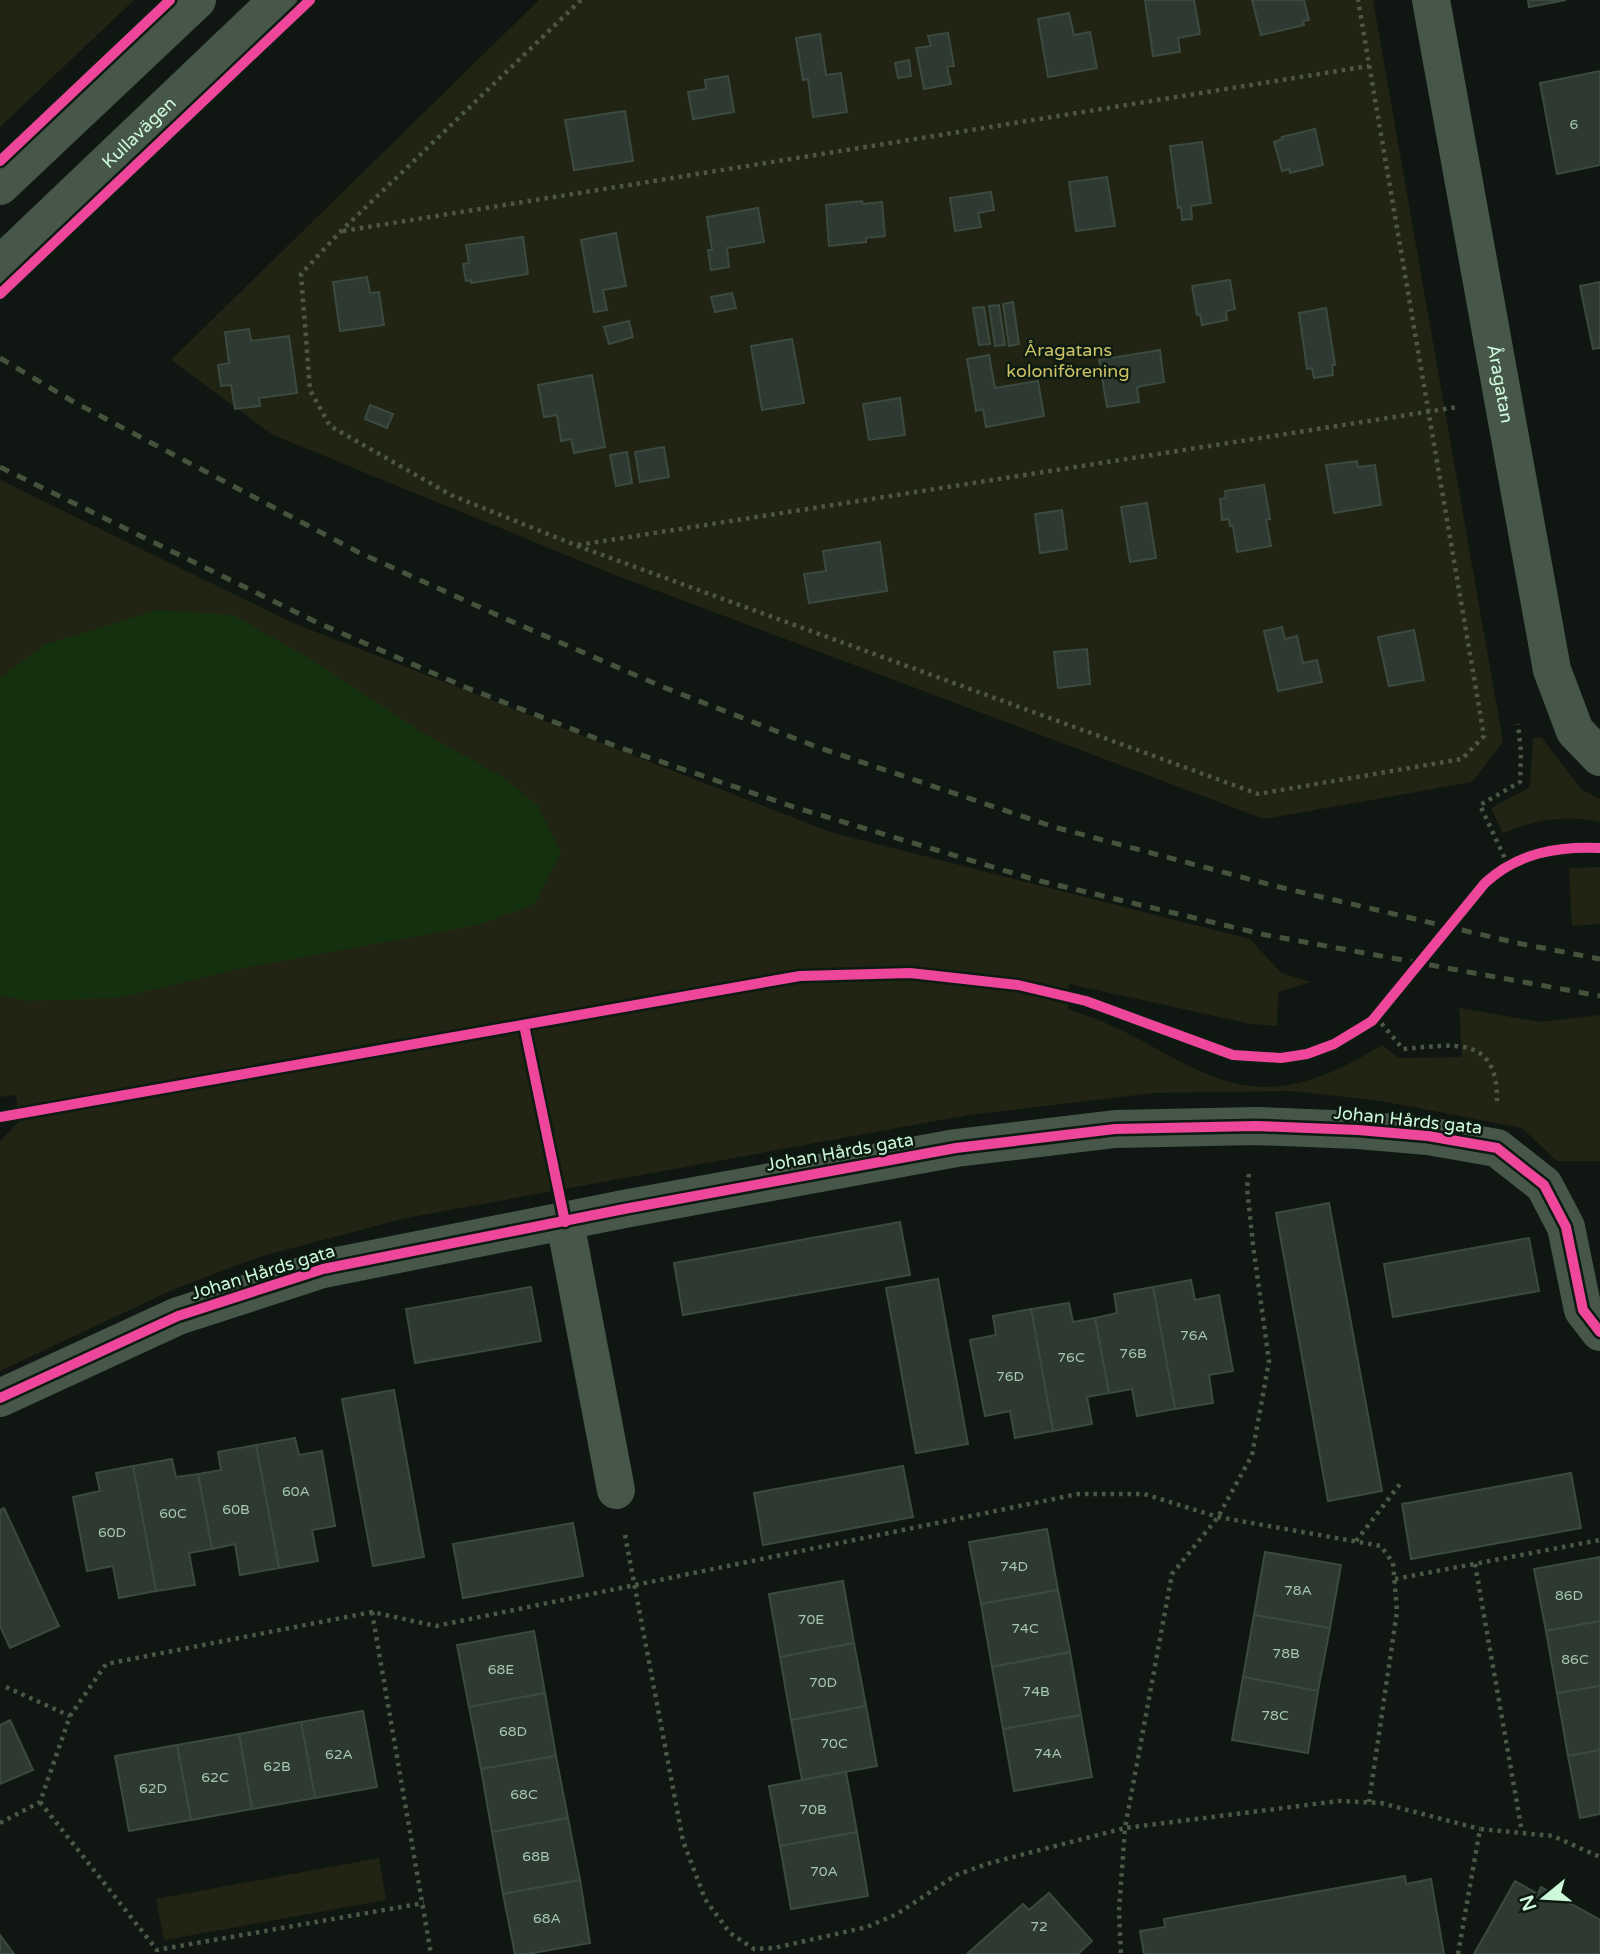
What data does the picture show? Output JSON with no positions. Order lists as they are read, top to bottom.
{
  "streets": {
    "street": ["Kullavägen", "Åragatan", "Johan Hårds gata"]
  },
  "parks": ["Åragatans koloniförening"],
  "house_numbers": [
    "6",
    "76A",
    "76B",
    "76C",
    "76D",
    "60A",
    "60B",
    "60C",
    "60D",
    "74D",
    "78A",
    "86D",
    "70E",
    "74C",
    "78B",
    "86C",
    "68E",
    "70D",
    "74B",
    "78C",
    "68D",
    "70C",
    "74A",
    "62A",
    "62B",
    "62C",
    "62D",
    "68C",
    "70B",
    "68B",
    "70A",
    "68A",
    "72"
  ],
  "north": "left"
}
